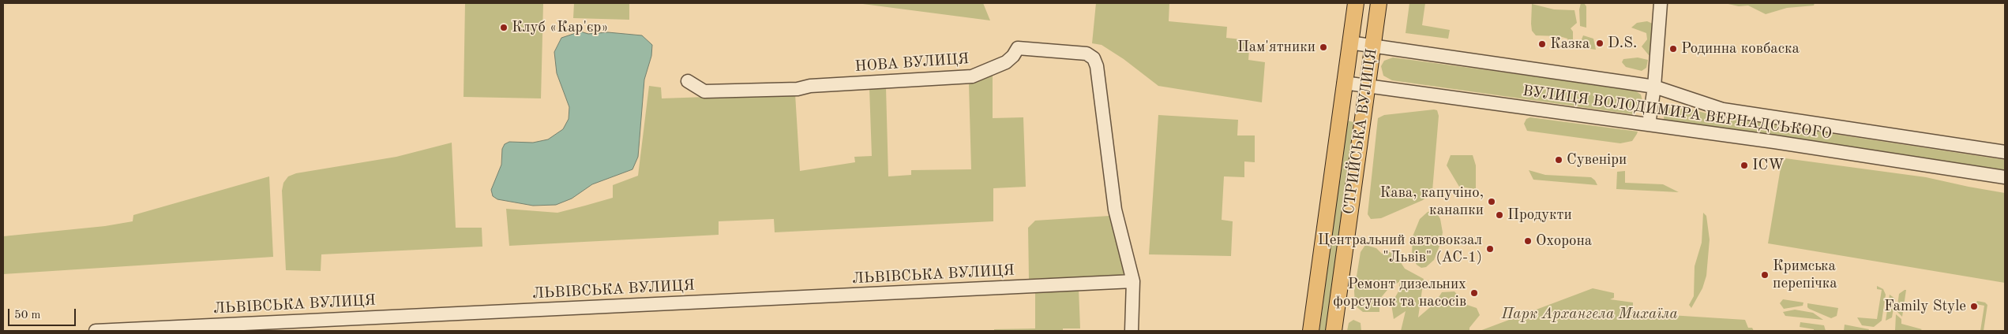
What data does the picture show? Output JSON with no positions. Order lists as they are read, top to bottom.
{
  "streets": {
    "main road": ["СТРИЙСЬКА ВУЛИЦЯ"],
    "street": ["НОВА ВУЛИЦЯ", "ВУЛИЦЯ ВОЛОДИМИРА ВЕРНАДСЬКОГО", "ЛЬВІВСЬКА ВУЛИЦЯ"]
  },
  "crossings": [
    ["НОВА ВУЛИЦЯ", "ЛЬВІВСЬКА ВУЛИЦЯ"],
    ["ВУЛИЦЯ ВОЛОДИМИРА ВЕРНАДСЬКОГО", "СТРИЙСЬКА ВУЛИЦЯ"]
  ],
  "parks": ["Парк Архангела Михаїла"],
  "places": [
    "Клуб «Кар'єр»",
    "D.S.",
    "Казка",
    "Пам'ятники",
    "Родинна ковбаска",
    "Сувеніри",
    "ICW",
    "Кава, капучіно, канапки",
    "Продукти",
    "Охорона",
    "Центральний автовокзал \"Львів\" (АС-1)",
    "Кримська перепічка",
    "Ремонт дизельних форсунок та насосів",
    "Family Style"
  ],
  "scale_bar": "50 m"
}
